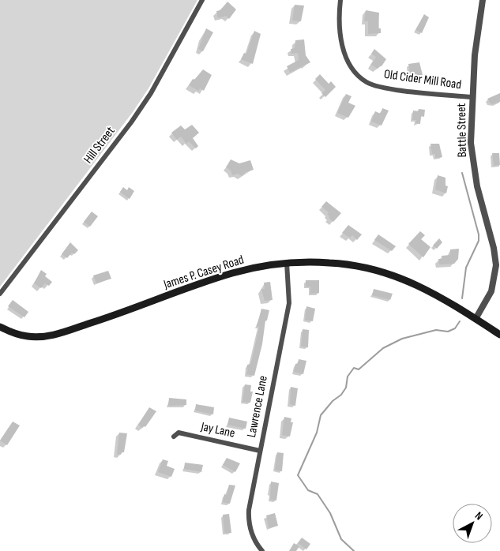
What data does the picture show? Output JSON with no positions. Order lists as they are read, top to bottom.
{
  "streets": {
    "main road": ["James P. Casey Road"],
    "street": [
      "Old Cider Mill Road",
      "Battle Street",
      "Hill Street",
      "Lawrence Lane",
      "Jay Lane"
    ]
  },
  "crossings": [
    ["Old Cider Mill Road", "Battle Street"],
    ["Battle Street", "James P. Casey Road"],
    ["James P. Casey Road", "Lawrence Lane"],
    ["Lawrence Lane", "Jay Lane"]
  ],
  "north": "top right"
}
